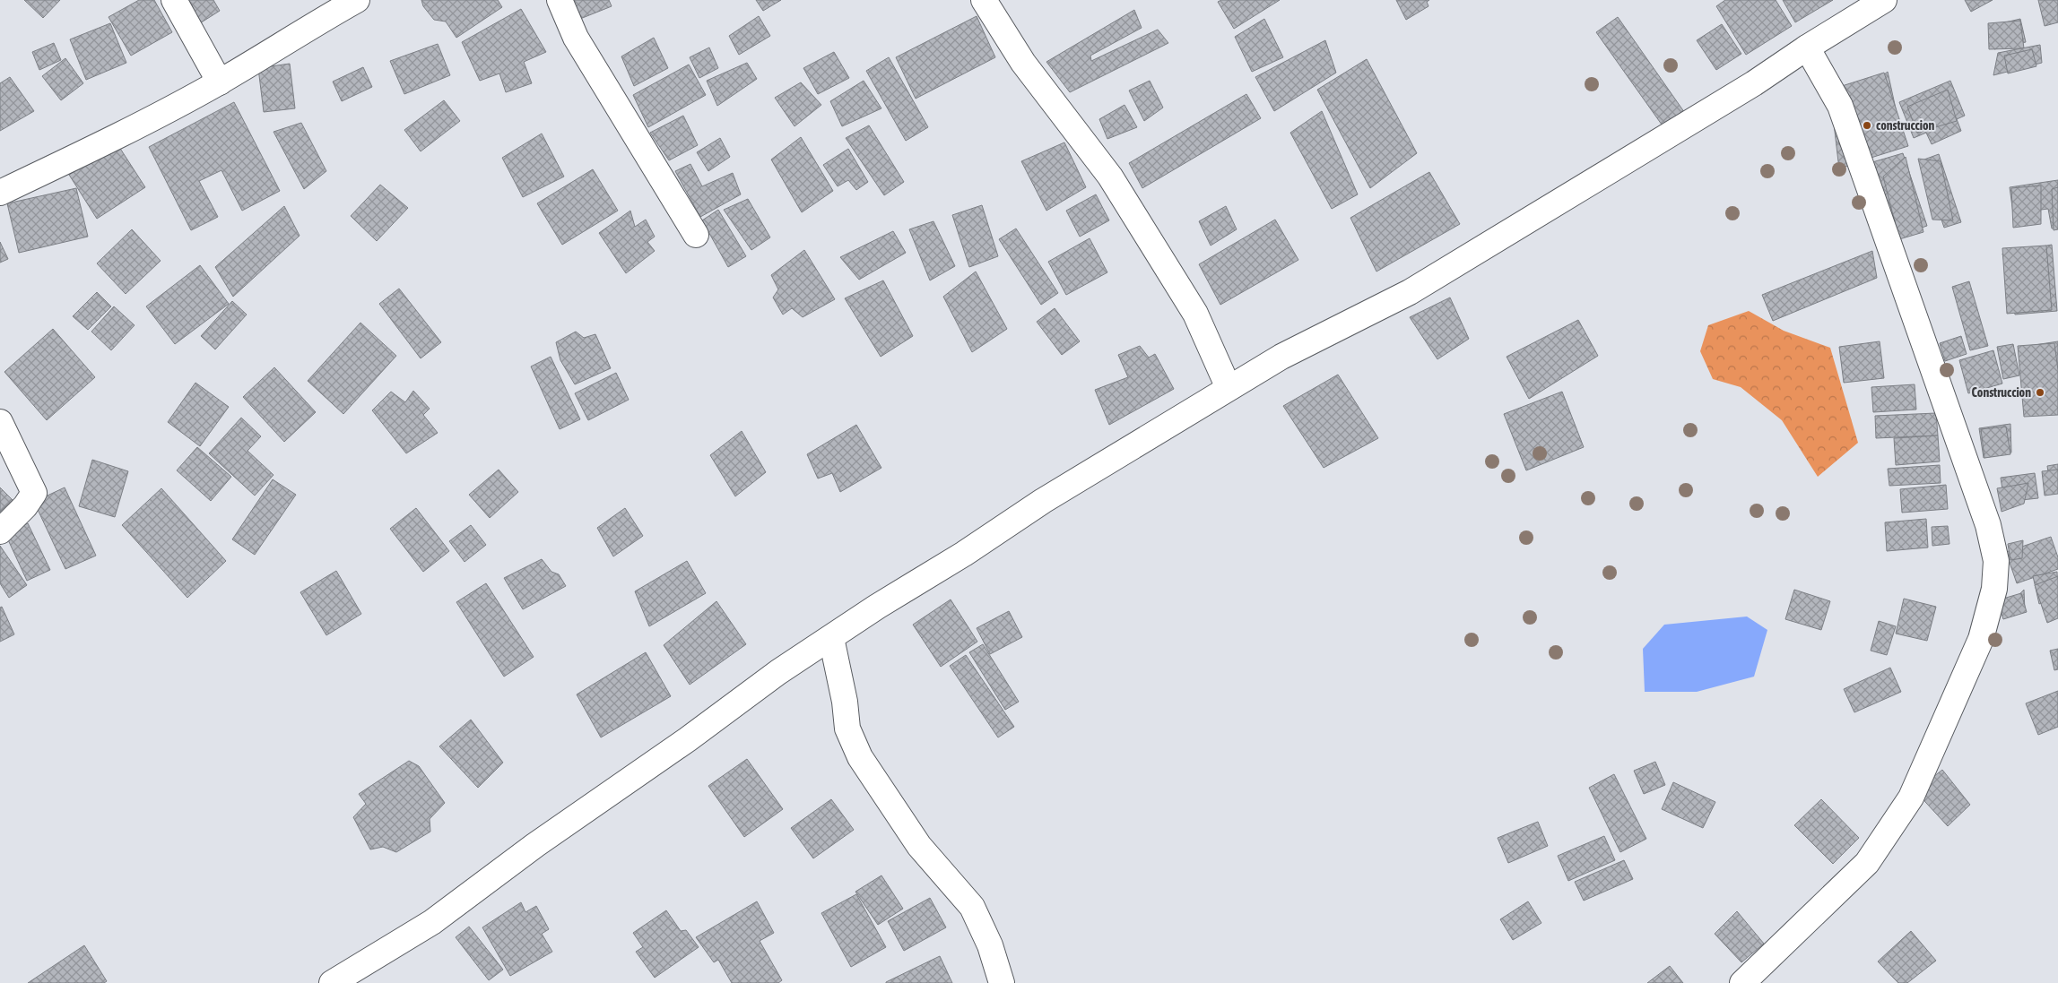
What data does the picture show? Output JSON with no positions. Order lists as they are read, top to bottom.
{
  "places": ["construccion", "Construccion"]
}
